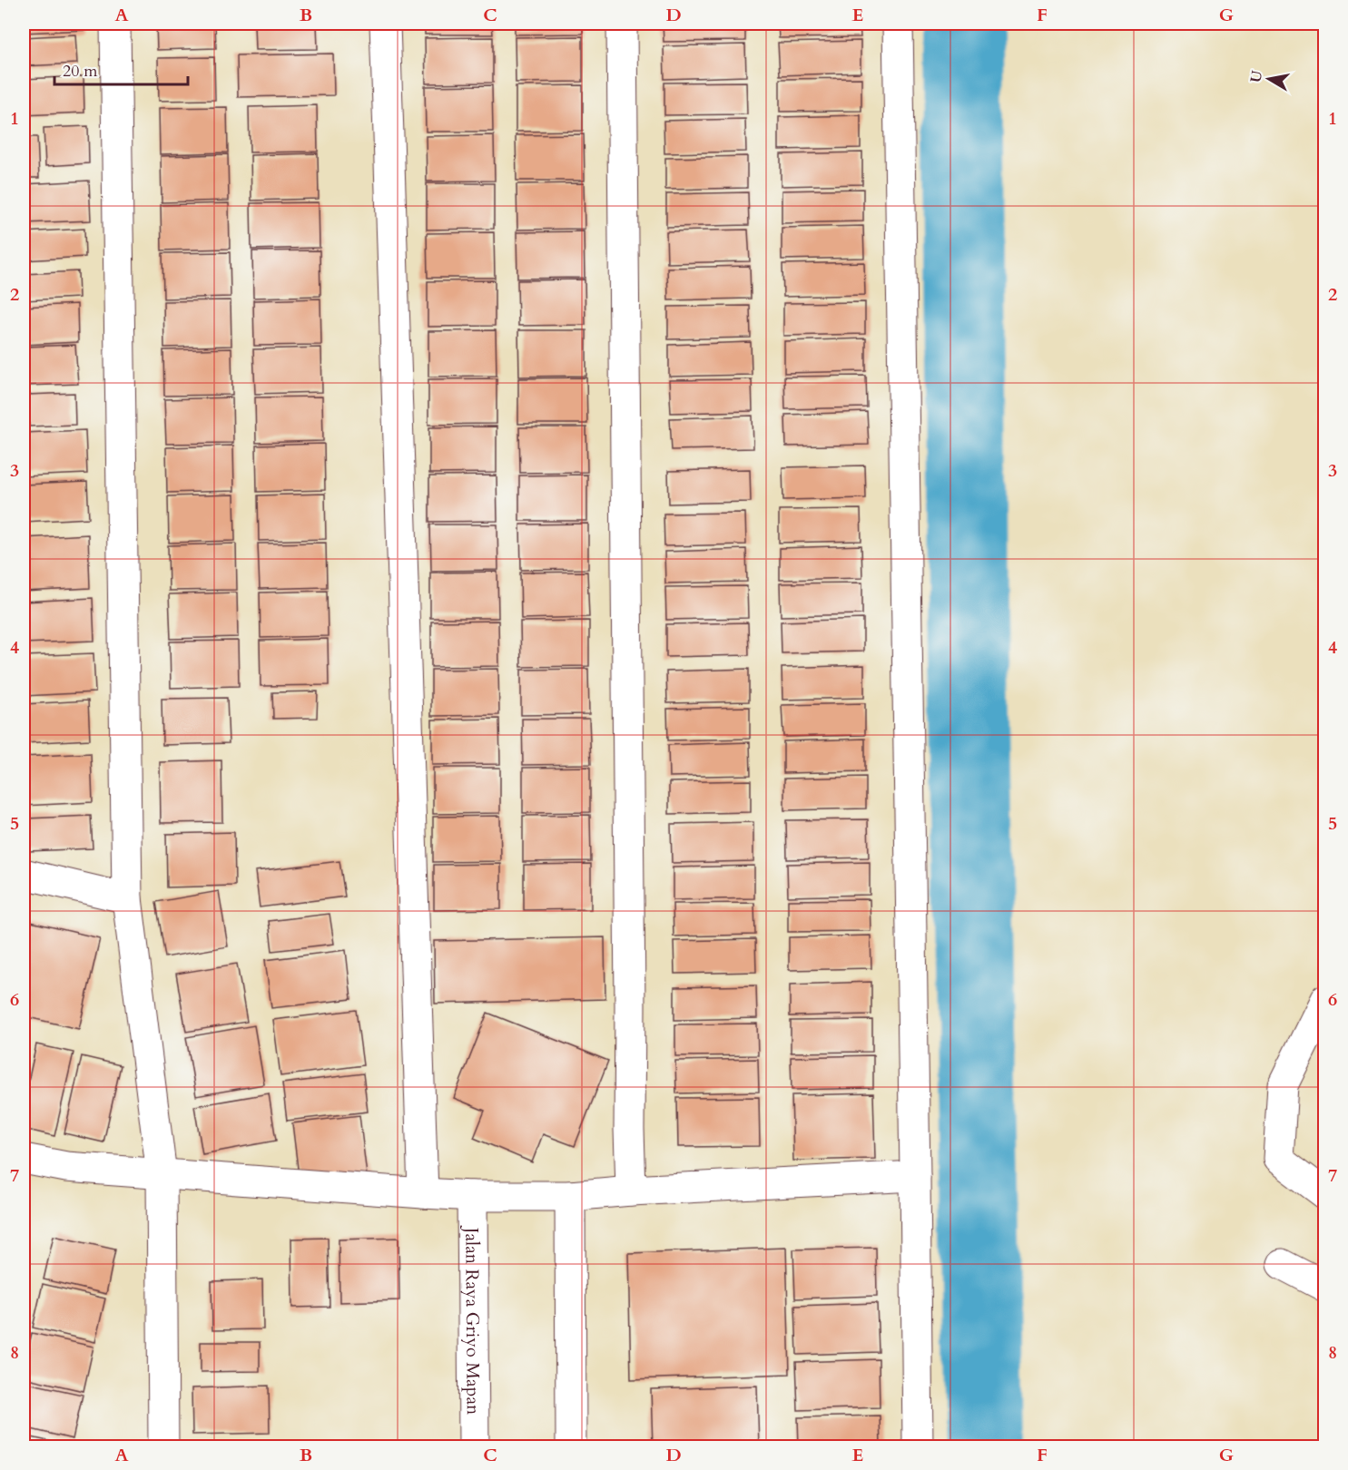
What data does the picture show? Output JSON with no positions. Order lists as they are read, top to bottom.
{
  "streets": {
    "street": ["Jalan Raya Griyo Mapan"]
  },
  "scale_bar": "20 m",
  "north": "left",
  "grid": {
    "columns": [
      "A",
      "B",
      "C",
      "D",
      "E",
      "F",
      "G"
    ],
    "rows": [
      "1",
      "2",
      "3",
      "4",
      "5",
      "6",
      "7",
      "8"
    ]
  }
}
